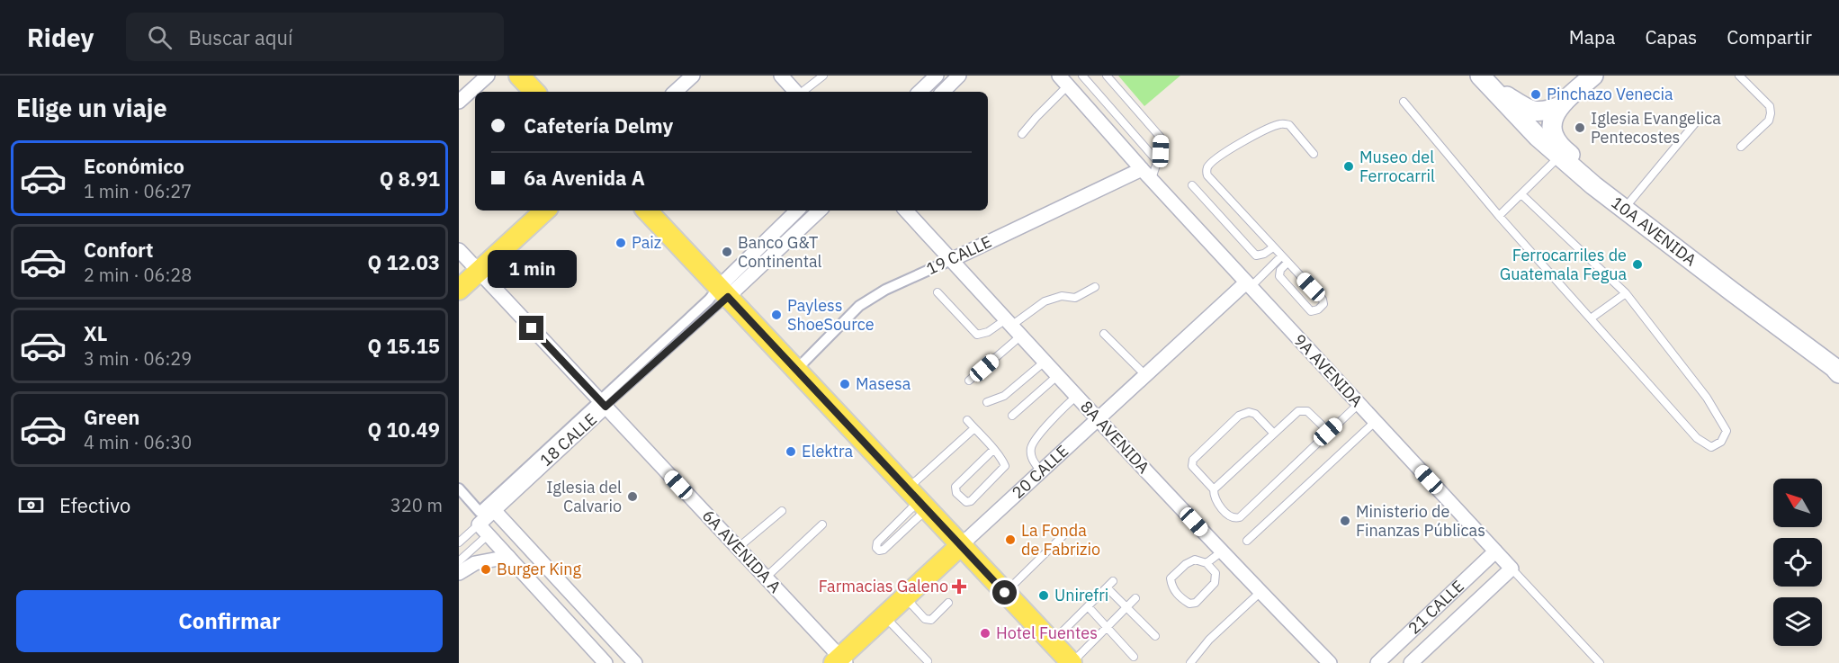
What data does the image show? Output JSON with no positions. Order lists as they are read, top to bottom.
{
  "streets": {
    "main road": ["10A AVENIDA", "20 CALLE"],
    "street": [
      "19 CALLE",
      "9A AVENIDA",
      "8A AVENIDA",
      "18 CALLE",
      "6A AVENIDA A",
      "21 CALLE"
    ]
  },
  "crossings": [
    ["19 CALLE", "9A AVENIDA"],
    ["19 CALLE", "8A AVENIDA"],
    ["9A AVENIDA", "20 CALLE"],
    ["9A AVENIDA", "21 CALLE"],
    ["8A AVENIDA", "20 CALLE"],
    ["18 CALLE", "6A AVENIDA A"],
    ["20 CALLE", "6A AVENIDA A"]
  ],
  "places": {
    "other": [
      "Pinchazo Venecia",
      "Iglesia Evangelica Pentecostes",
      "Museo del Ferrocarril",
      "Paiz",
      "Banco G&T Continental",
      "Ferrocarriles de Guatemala Fegua",
      "Payless ShoeSource",
      "Masesa",
      "Elektra",
      "Iglesia del Calvario",
      "Ministerio de Finanzas Públicas",
      "La Fonda de Fabrizio",
      "Burger King",
      "Unirefri",
      "Hotel Fuentes"
    ],
    "health": ["Farmacias Galeno"]
  },
  "north": "top left",
  "page": {
    "header": "Ridey",
    "search": "Buscar aquí",
    "nav": ["Mapa", "Capas", "Compartir"],
    "heading": "Elige un viaje",
    "banner": ["Cafetería Delmy", "6a Avenida A"],
    "list": [
      {
        "name": "Económico",
        "note": "1 min · 06:27",
        "value": "Q 8.91"
      },
      {
        "name": "Confort",
        "note": "2 min · 06:28",
        "value": "Q 12.03"
      },
      {
        "name": "XL",
        "note": "3 min · 06:29",
        "value": "Q 15.15"
      },
      {
        "name": "Green",
        "note": "4 min · 06:30",
        "value": "Q 10.49"
      }
    ],
    "bubble": "1 min",
    "pay": ["Efectivo", "320 m"],
    "buttons": "Confirmar"
  }
}
